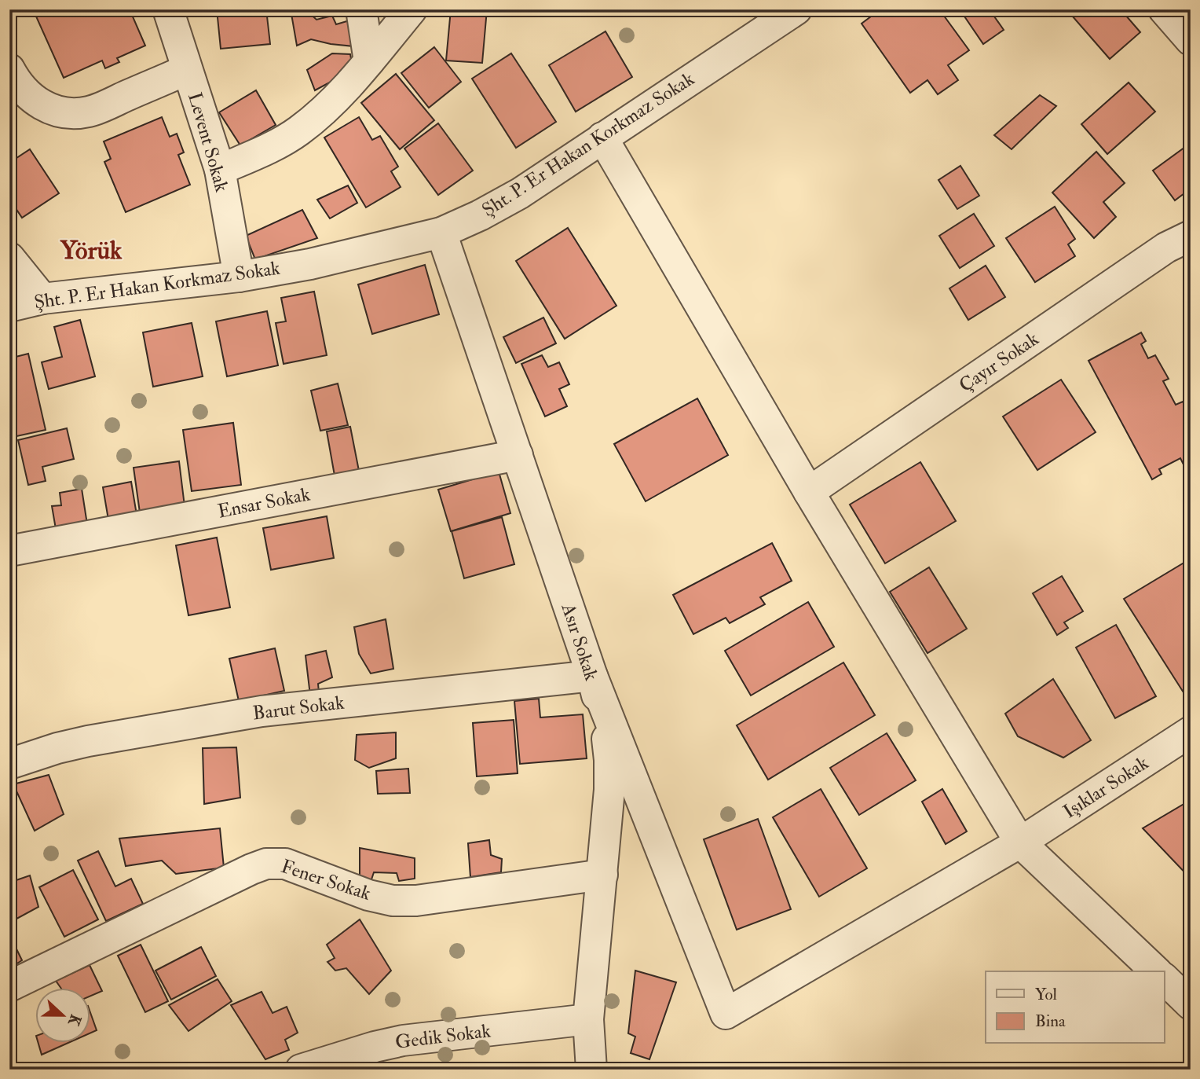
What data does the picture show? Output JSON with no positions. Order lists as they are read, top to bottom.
{
  "streets": {
    "street": [
      "Levent Sokak",
      "Şht. P. Er Hakan Korkmaz Sokak",
      "Çayır Sokak",
      "Ensar Sokak",
      "Asır Sokak",
      "Barut Sokak",
      "Işıklar Sokak",
      "Fener Sokak",
      "Gedik Sokak"
    ]
  },
  "crossings": [
    ["Levent Sokak", "Şht. P. Er Hakan Korkmaz Sokak"],
    ["Şht. P. Er Hakan Korkmaz Sokak", "Asır Sokak"],
    ["Ensar Sokak", "Asır Sokak"],
    ["Asır Sokak", "Barut Sokak"],
    ["Asır Sokak", "Işıklar Sokak"],
    ["Asır Sokak", "Fener Sokak"],
    ["Asır Sokak", "Gedik Sokak"],
    ["Barut Sokak", "Işıklar Sokak"]
  ],
  "districts": ["Yörük"],
  "legend": ["Yol", "Bina"],
  "north": "right"
}
